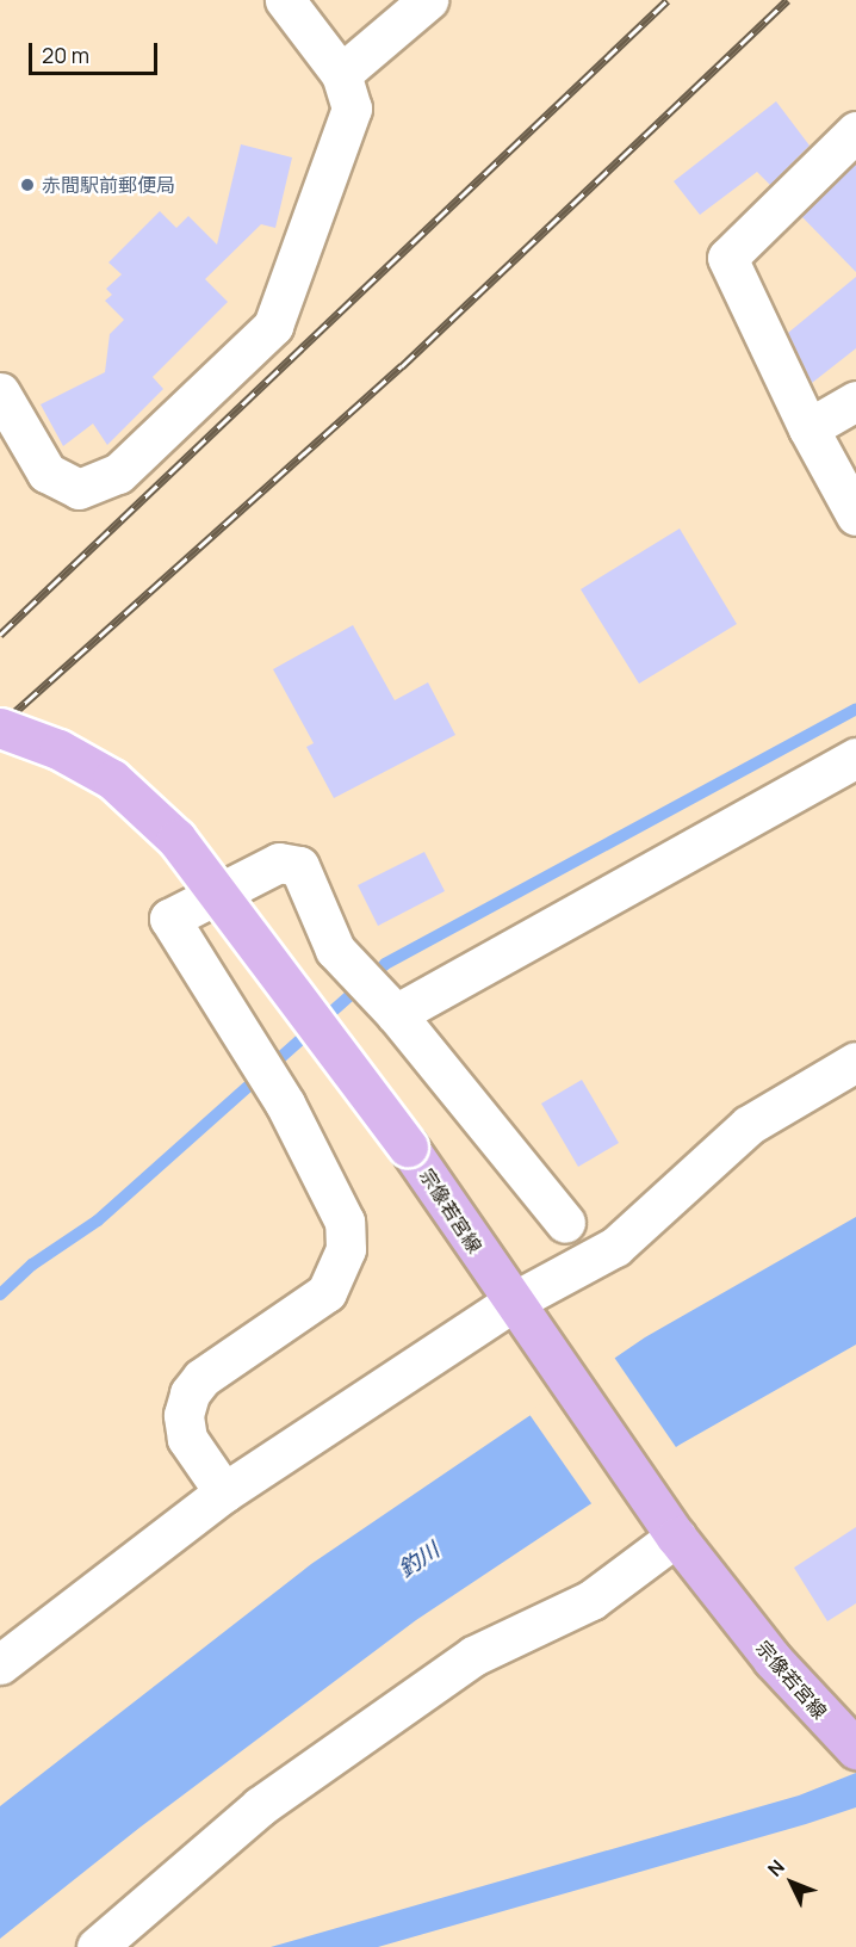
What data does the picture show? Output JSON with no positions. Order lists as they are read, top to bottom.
{
  "streets": {
    "main road": ["宗像若宮線"]
  },
  "water": ["釣川"],
  "places": ["赤間駅前郵便局"],
  "scale_bar": "20 m",
  "north": "top left"
}
